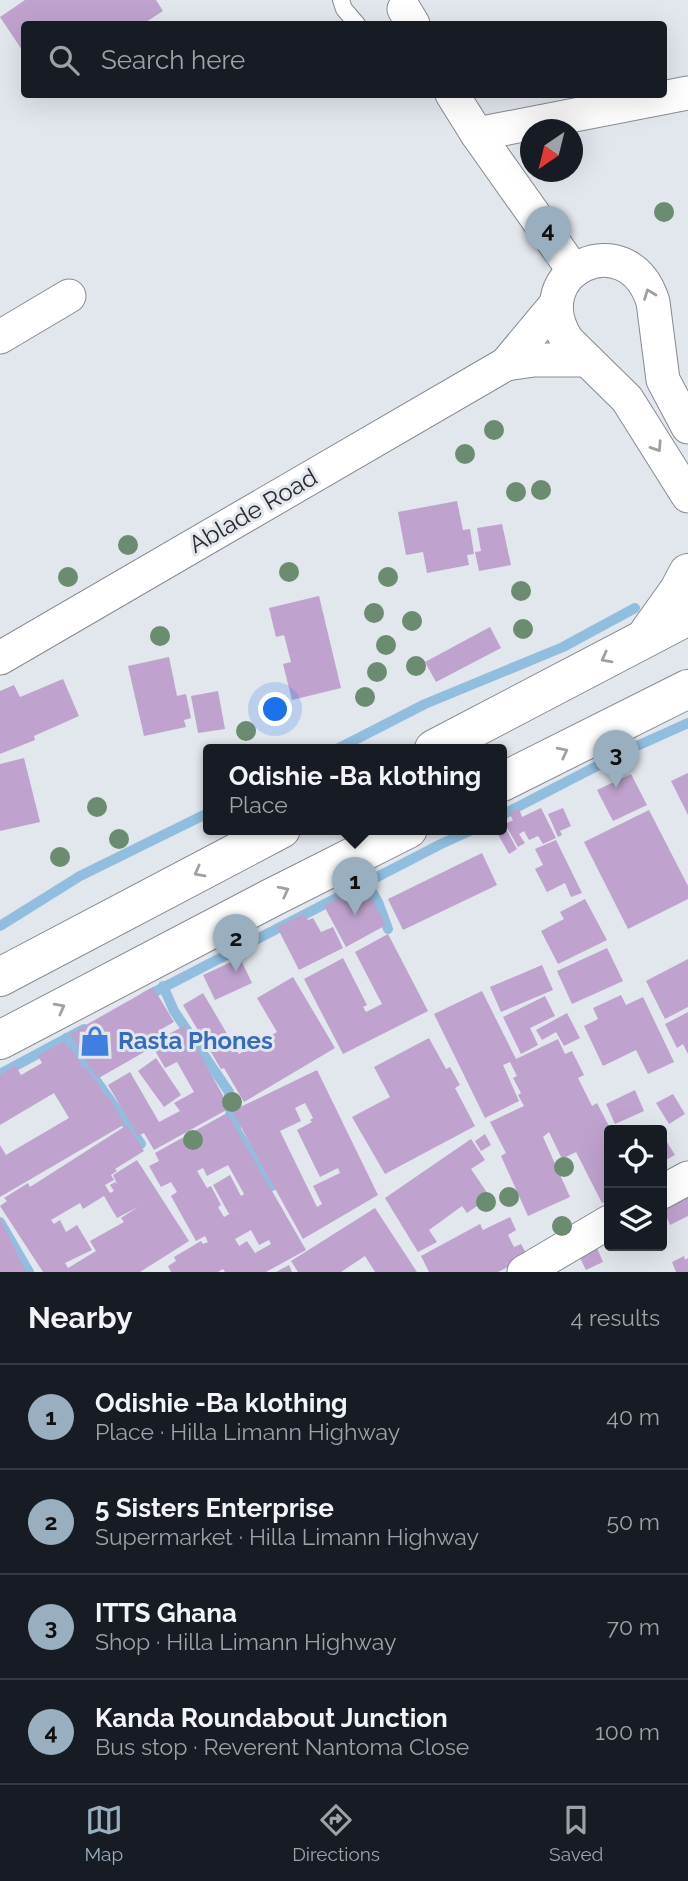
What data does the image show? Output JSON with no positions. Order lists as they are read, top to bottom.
{
  "streets": {
    "street": ["Ablade Road"]
  },
  "places": {
    "shop": ["Rasta Phones"]
  },
  "north": "bottom left",
  "page": {
    "search": "Search here",
    "pins": [
      "4",
      "3",
      "1",
      "2"
    ],
    "popup": ["Odishie -Ba klothing", "Place"],
    "heading": ["Nearby", "4 results"],
    "list": [
      {
        "mark": "1",
        "name": "Odishie -Ba klothing",
        "note": "Place · Hilla Limann Highway",
        "value": "40 m"
      },
      {
        "mark": "2",
        "name": "5 Sisters Enterprise",
        "note": "Supermarket · Hilla Limann Highway",
        "value": "50 m"
      },
      {
        "mark": "3",
        "name": "ITTS Ghana",
        "note": "Shop · Hilla Limann Highway",
        "value": "70 m"
      },
      {
        "mark": "4",
        "name": "Kanda Roundabout Junction",
        "note": "Bus stop · Reverent Nantoma Close",
        "value": "100 m"
      }
    ],
    "nav": ["Map", "Directions", "Saved"]
  }
}
